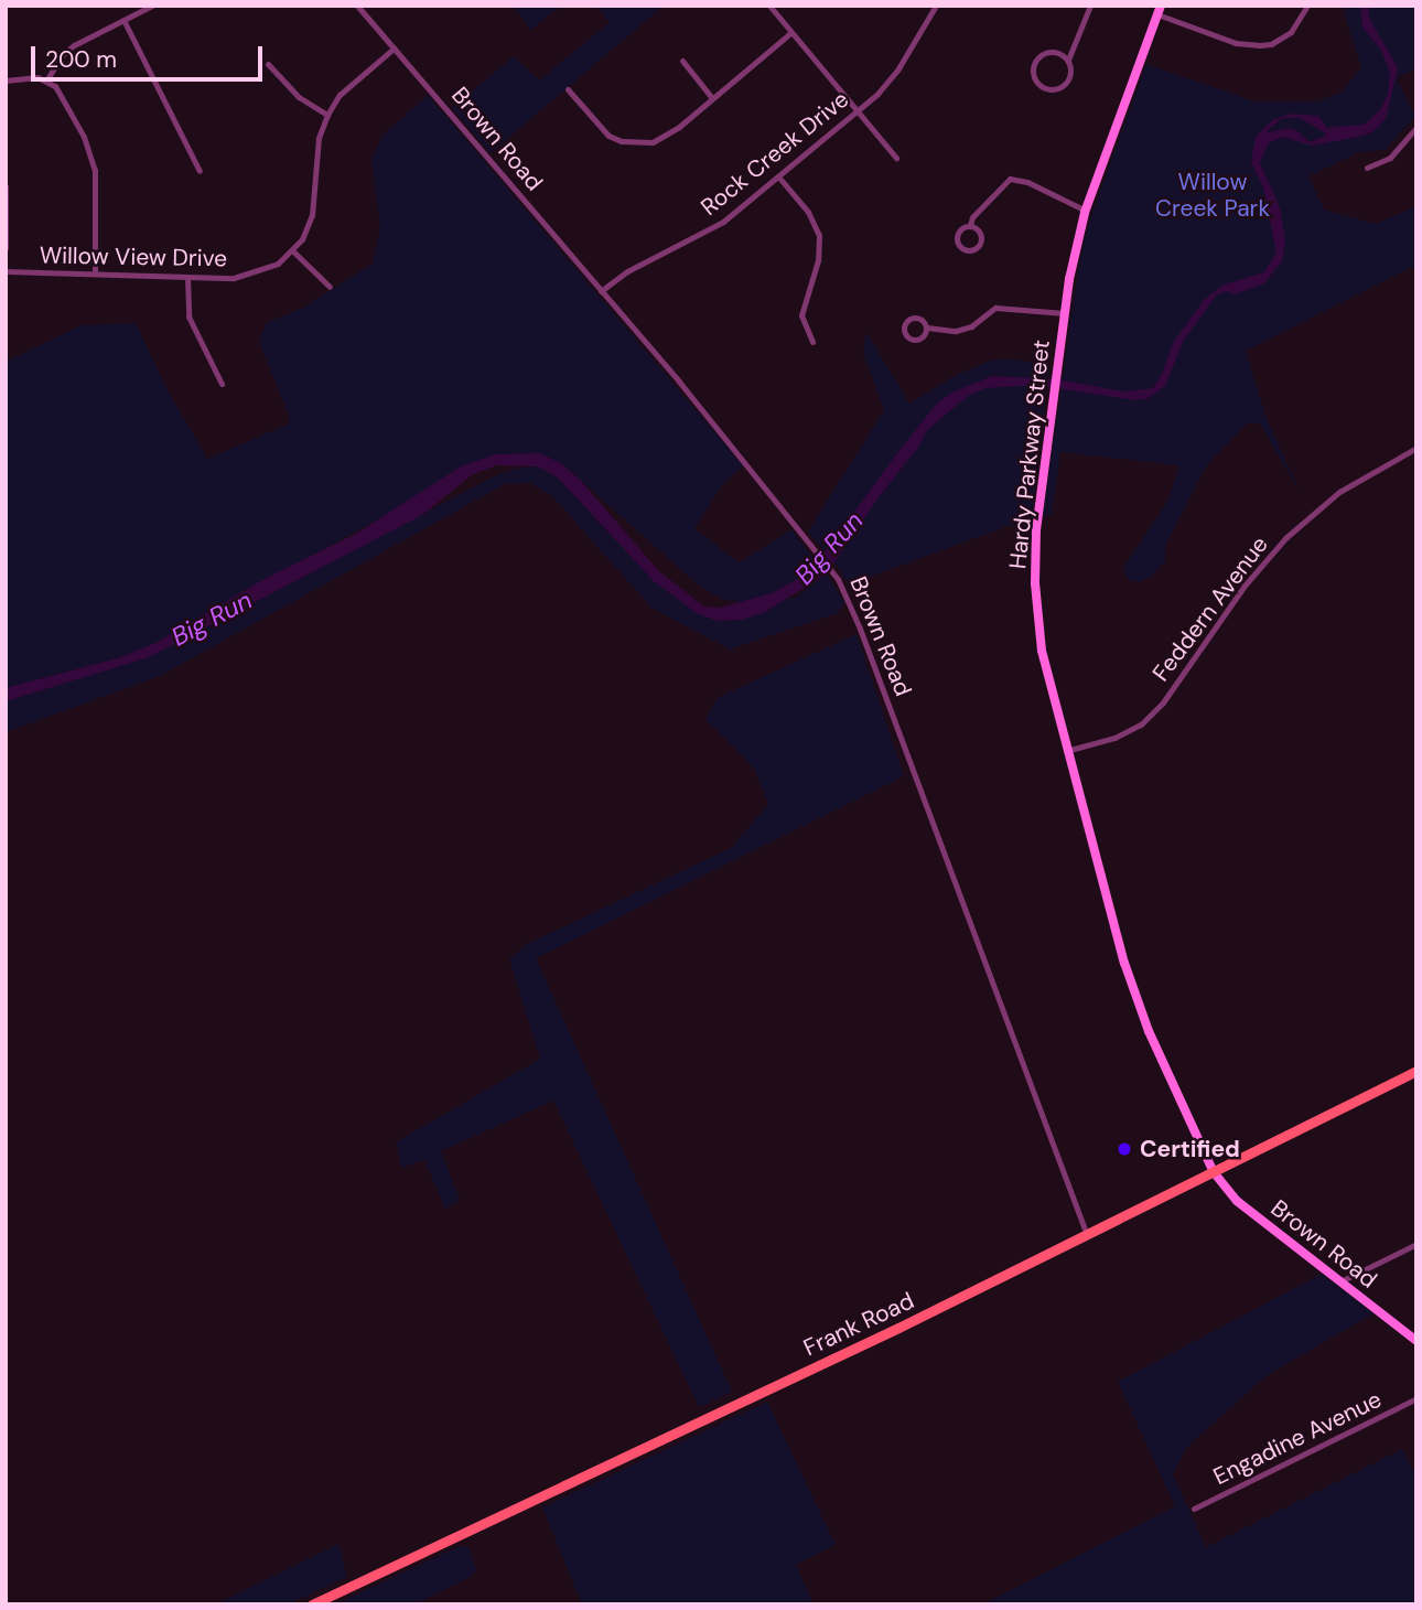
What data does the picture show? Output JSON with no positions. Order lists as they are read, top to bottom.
{
  "streets": {
    "main road": ["Brown Road", "Hardy Parkway Street", "Frank Road"],
    "street": [
      "Rock Creek Drive",
      "Willow View Drive",
      "Feddern Avenue",
      "Engadine Avenue"
    ]
  },
  "crossings": [
    ["Brown Road", "Rock Creek Drive"],
    ["Brown Road", "Willow View Drive"],
    ["Brown Road", "Hardy Parkway Street"],
    ["Brown Road", "Frank Road"],
    ["Hardy Parkway Street", "Feddern Avenue"],
    ["Hardy Parkway Street", "Frank Road"]
  ],
  "water": ["Big Run"],
  "parks": ["Willow Creek Park"],
  "places": ["Certified"],
  "scale_bar": "200 m"
}
